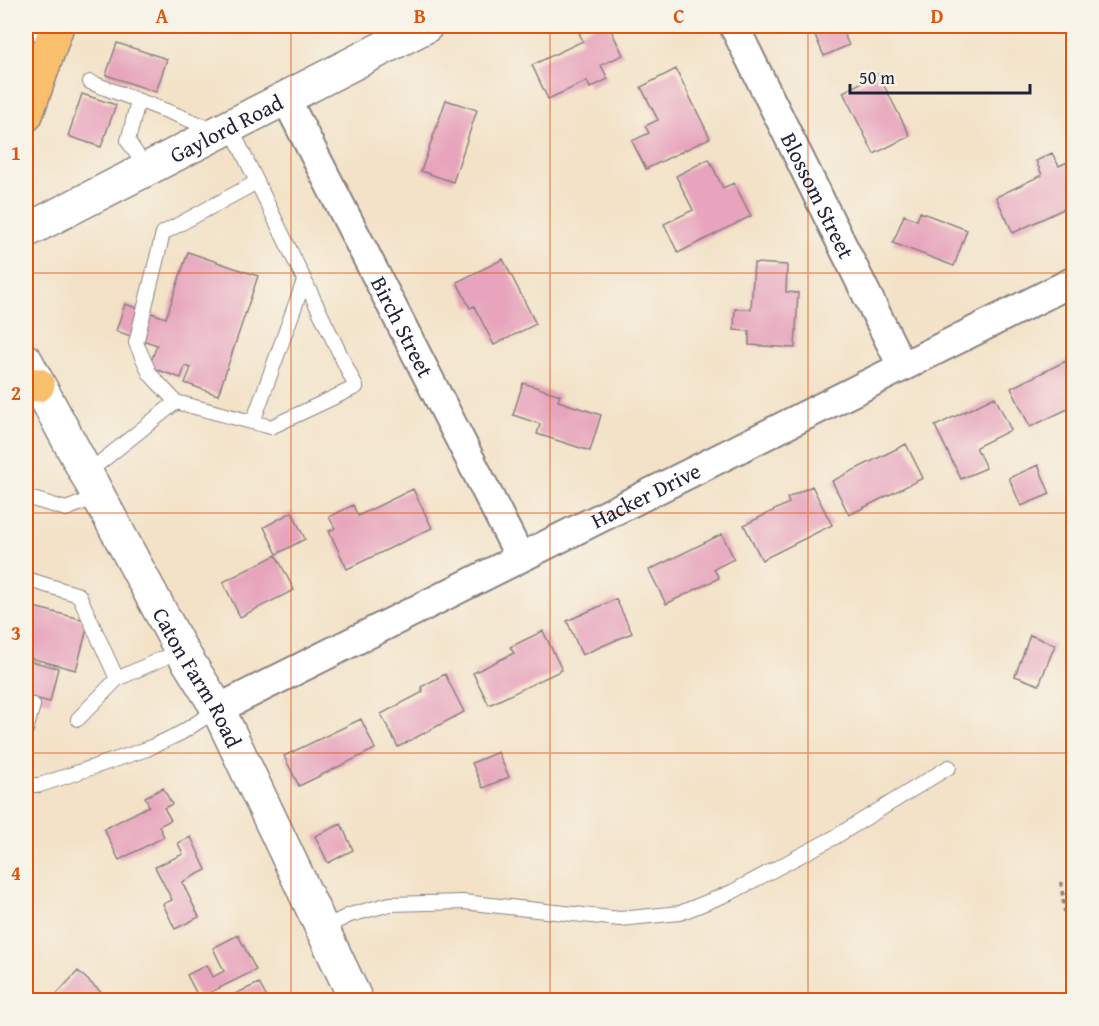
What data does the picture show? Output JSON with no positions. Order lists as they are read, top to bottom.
{
  "streets": {
    "street": [
      "Gaylord Road",
      "Blossom Street",
      "Birch Street",
      "Hacker Drive",
      "Caton Farm Road"
    ]
  },
  "crossings": [
    ["Gaylord Road", "Birch Street"],
    ["Blossom Street", "Hacker Drive"],
    ["Birch Street", "Hacker Drive"],
    ["Hacker Drive", "Caton Farm Road"]
  ],
  "scale_bar": "50 m",
  "grid": {
    "columns": [
      "A",
      "B",
      "C",
      "D"
    ],
    "rows": [
      "1",
      "2",
      "3",
      "4"
    ]
  }
}
